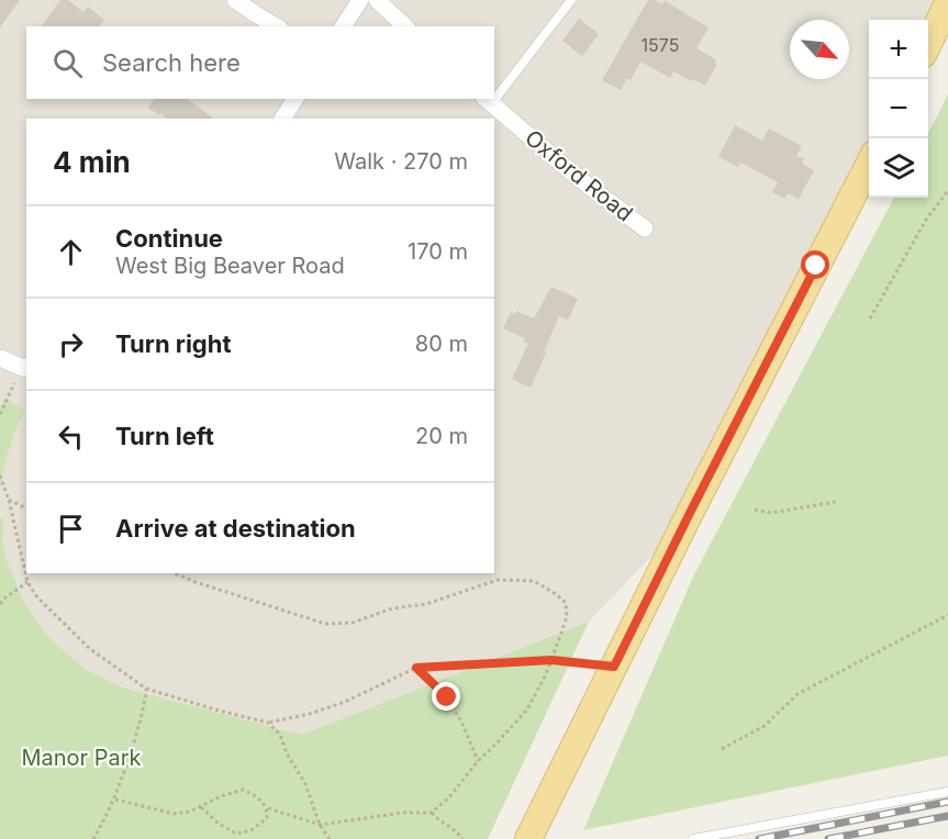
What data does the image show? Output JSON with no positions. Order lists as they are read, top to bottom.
{
  "streets": {
    "street": ["Oxford Road"]
  },
  "parks": ["Manor Park"],
  "house_numbers": ["1575"],
  "north": "bottom right",
  "page": {
    "map_buttons": ["+", "−"],
    "search": "Search here",
    "heading": ["4 min", "Walk · 270 m"],
    "list": [
      ["Continue", "West Big Beaver Road", "170 m"],
      ["Turn right", "80 m"],
      ["Turn left", "20 m"],
      "Arrive at destination"
    ]
  }
}
